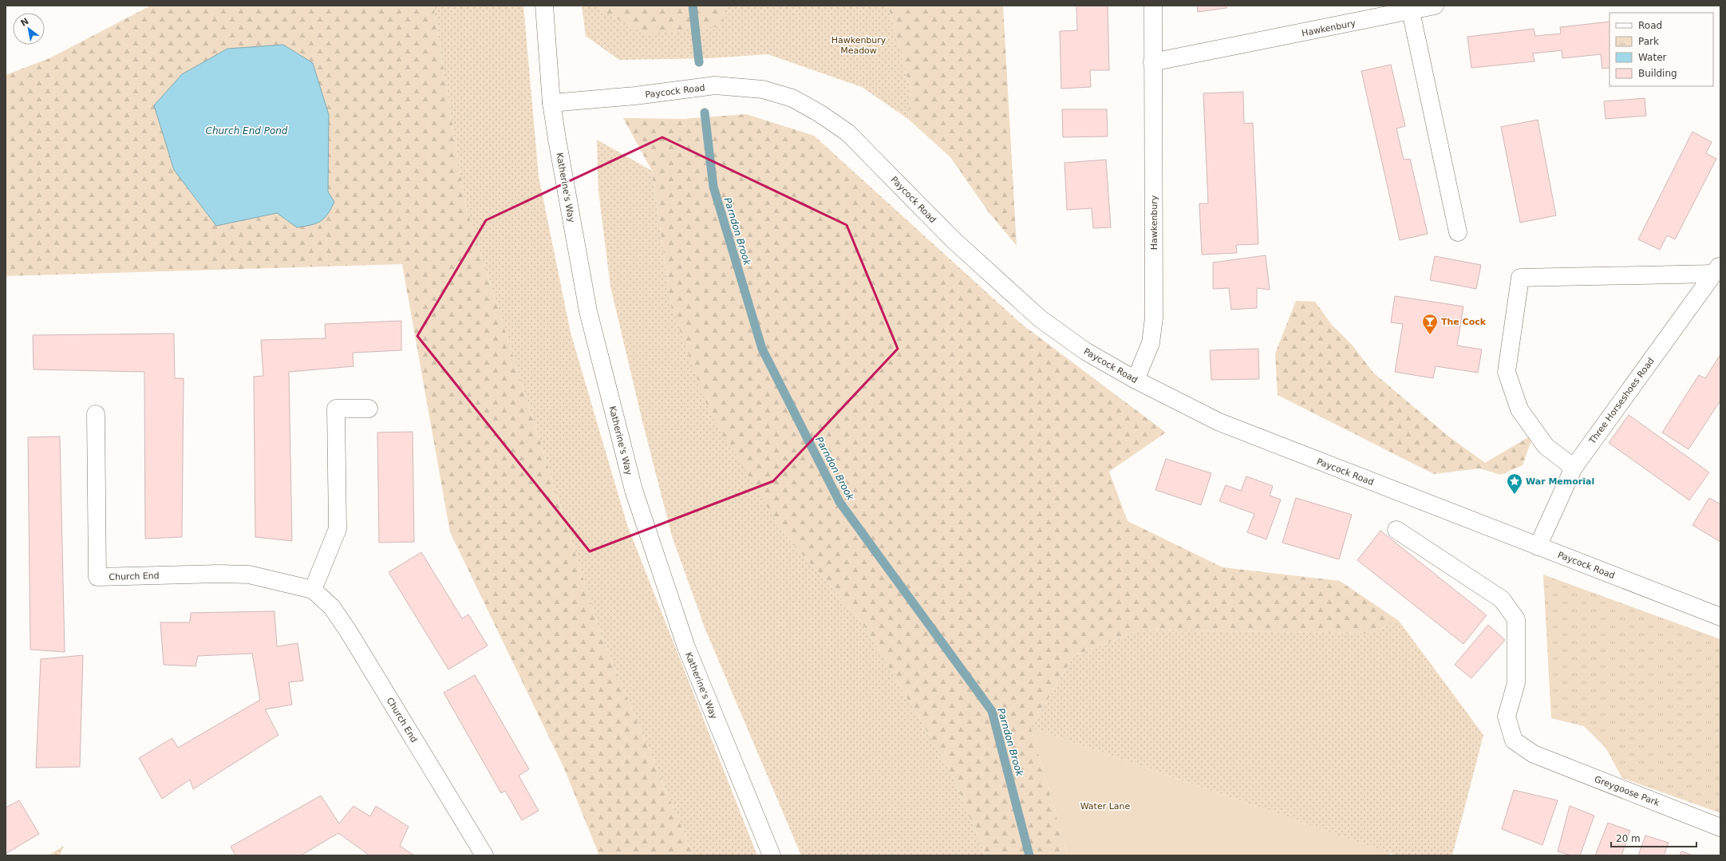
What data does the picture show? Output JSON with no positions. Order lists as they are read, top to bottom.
{
  "streets": {
    "street": [
      "Hawkenbury",
      "Paycock Road",
      "Katherine's Way",
      "Three Horseshoes Road",
      "Church End",
      "Greygoose Park"
    ]
  },
  "crossings": [
    ["Hawkenbury", "Paycock Road"],
    ["Paycock Road", "Katherine's Way"],
    ["Paycock Road", "Three Horseshoes Road"]
  ],
  "water": ["Church End Pond", "Parndon Brook"],
  "parks": ["Hawkenbury Meadow", "Water Lane"],
  "places": {
    "bar": ["The Cock"],
    "place": ["War Memorial"]
  },
  "legend": [
    "Road",
    "Park",
    "Water",
    "Building"
  ],
  "scale_bar": "20 m",
  "north": "top left"
}
